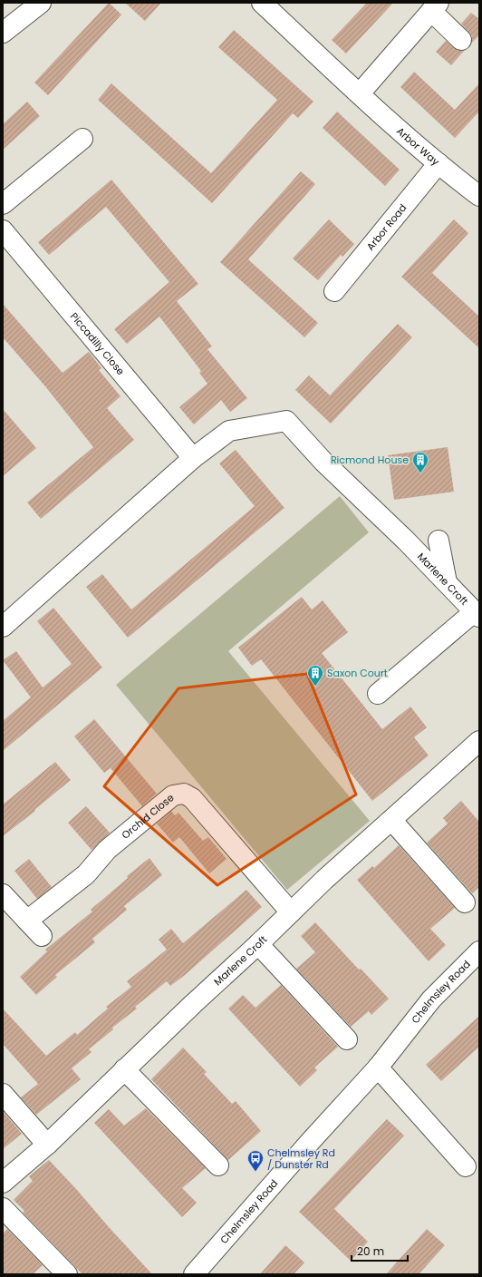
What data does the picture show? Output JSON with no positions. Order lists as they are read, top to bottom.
{
  "streets": {
    "street": [
      "Arbor Way",
      "Arbor Road",
      "Piccadilly Close",
      "Marlene Croft",
      "Orchid Close",
      "Chelmsley Road"
    ]
  },
  "crossings": [
    ["Arbor Way", "Arbor Road"],
    ["Piccadilly Close", "Marlene Croft"],
    ["Marlene Croft", "Orchid Close"]
  ],
  "places": {
    "building": ["Ricmond House", "Saxon Court"],
    "bus stop": ["Chelmsley Rd / Dunster Rd"]
  },
  "scale_bar": "20 m"
}
